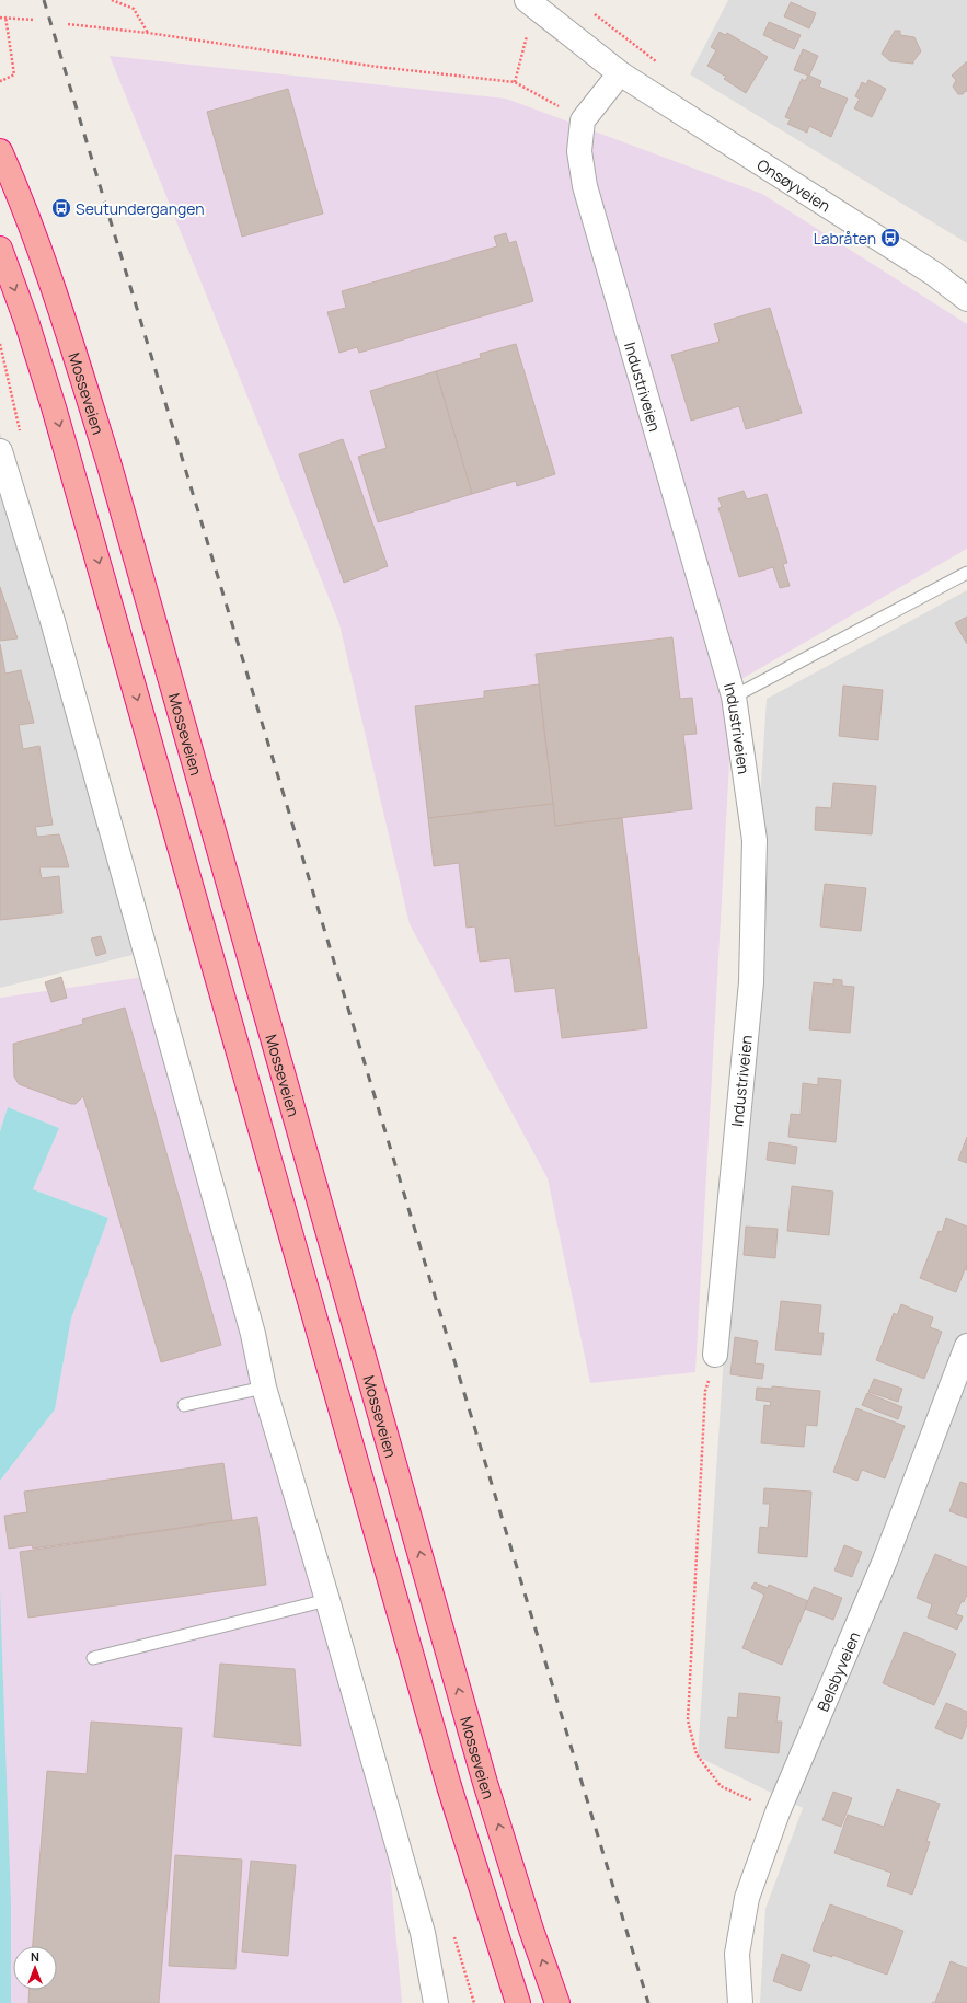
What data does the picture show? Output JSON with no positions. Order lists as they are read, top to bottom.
{
  "streets": {
    "highway": ["Mosseveien"],
    "street": ["Onsøyveien", "Industriveien", "Belsbyveien"]
  },
  "places": {
    "bus stop": ["Seutundergangen", "Labråten"]
  },
  "north": "top"
}
